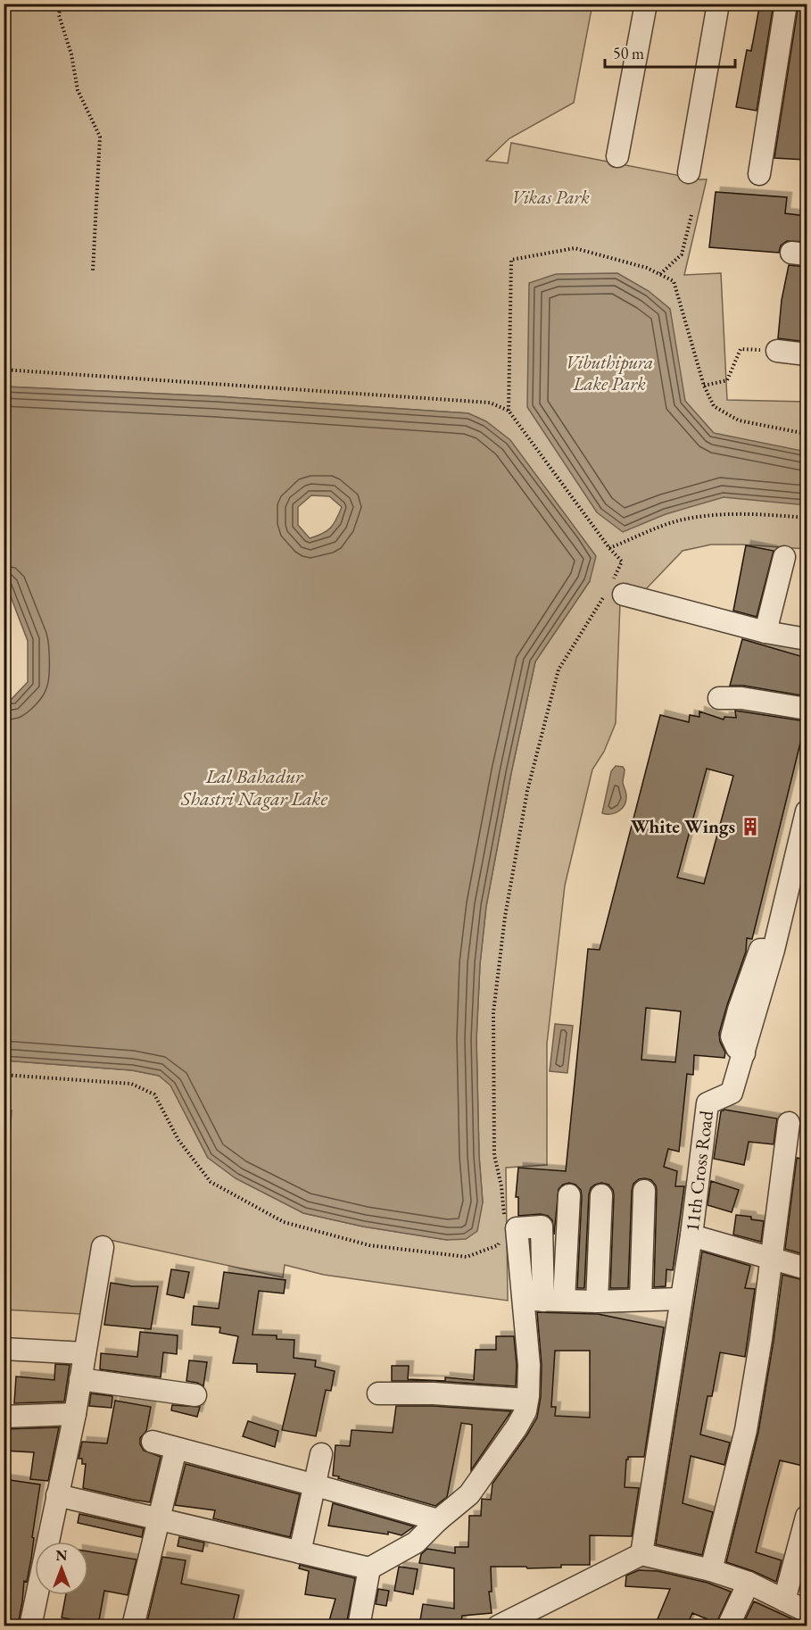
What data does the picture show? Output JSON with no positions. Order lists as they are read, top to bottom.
{
  "streets": {
    "street": ["11th Cross Road"]
  },
  "water": ["Lal Bahadur Shastri Nagar Lake"],
  "parks": ["Vikas Park", "Vibuthipura Lake Park"],
  "places": {
    "building": ["White Wings"]
  },
  "scale_bar": "50 m",
  "north": "top"
}
